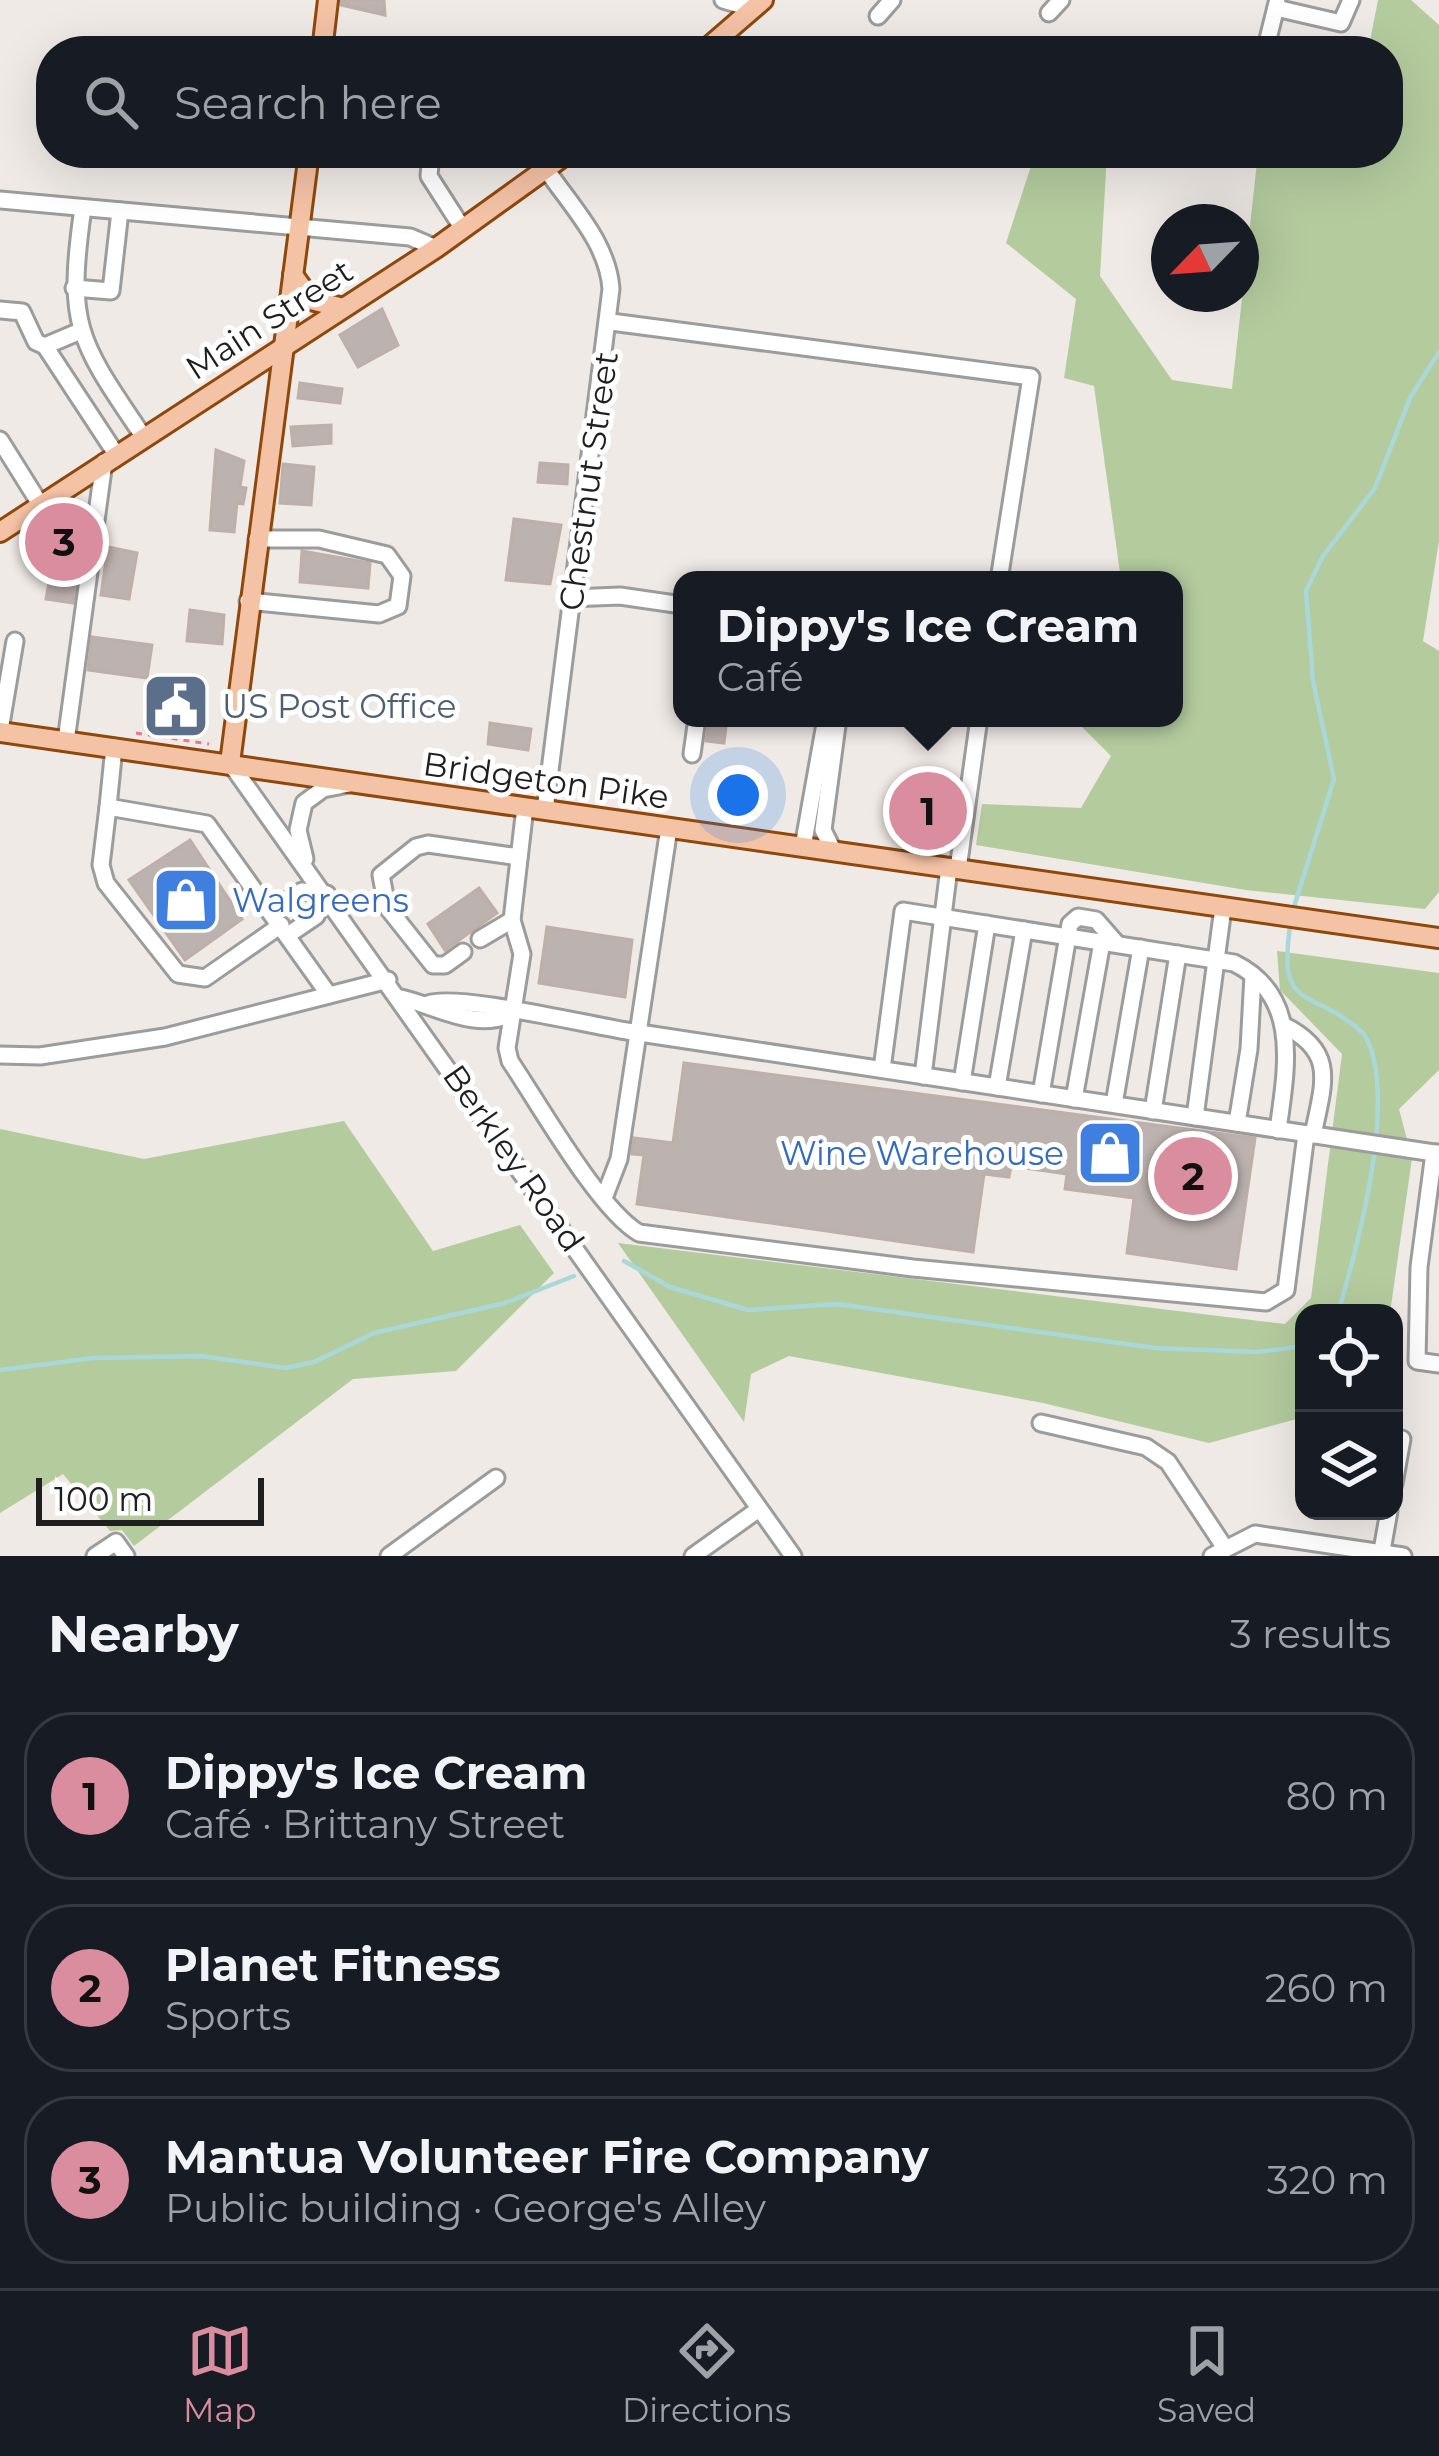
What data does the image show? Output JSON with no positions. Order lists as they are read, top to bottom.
{
  "streets": {
    "main road": ["Main Street", "Bridgeton Pike"],
    "street": ["Chestnut Street", "Berkley Road"]
  },
  "crossings": [
    ["Main Street", "Chestnut Street"],
    ["Chestnut Street", "Bridgeton Pike"],
    ["Bridgeton Pike", "Berkley Road"]
  ],
  "places": {
    "public building": ["US Post Office"],
    "shop": ["Walgreens", "Wine Warehouse"]
  },
  "scale_bar": "100 m",
  "north": "bottom left",
  "page": {
    "search": "Search here",
    "pins": ["3", "1", "2"],
    "popup": ["Dippy's Ice Cream", "Café"],
    "scale": "100 m",
    "heading": ["Nearby", "3 results"],
    "list": [
      {
        "mark": "1",
        "name": "Dippy's Ice Cream",
        "note": "Café · Brittany Street",
        "value": "80 m"
      },
      {
        "mark": "2",
        "name": "Planet Fitness",
        "note": "Sports",
        "value": "260 m"
      },
      {
        "mark": "3",
        "name": "Mantua Volunteer Fire Company",
        "note": "Public building · George's Alley",
        "value": "320 m"
      }
    ],
    "nav": ["Map", "Directions", "Saved"]
  }
}
